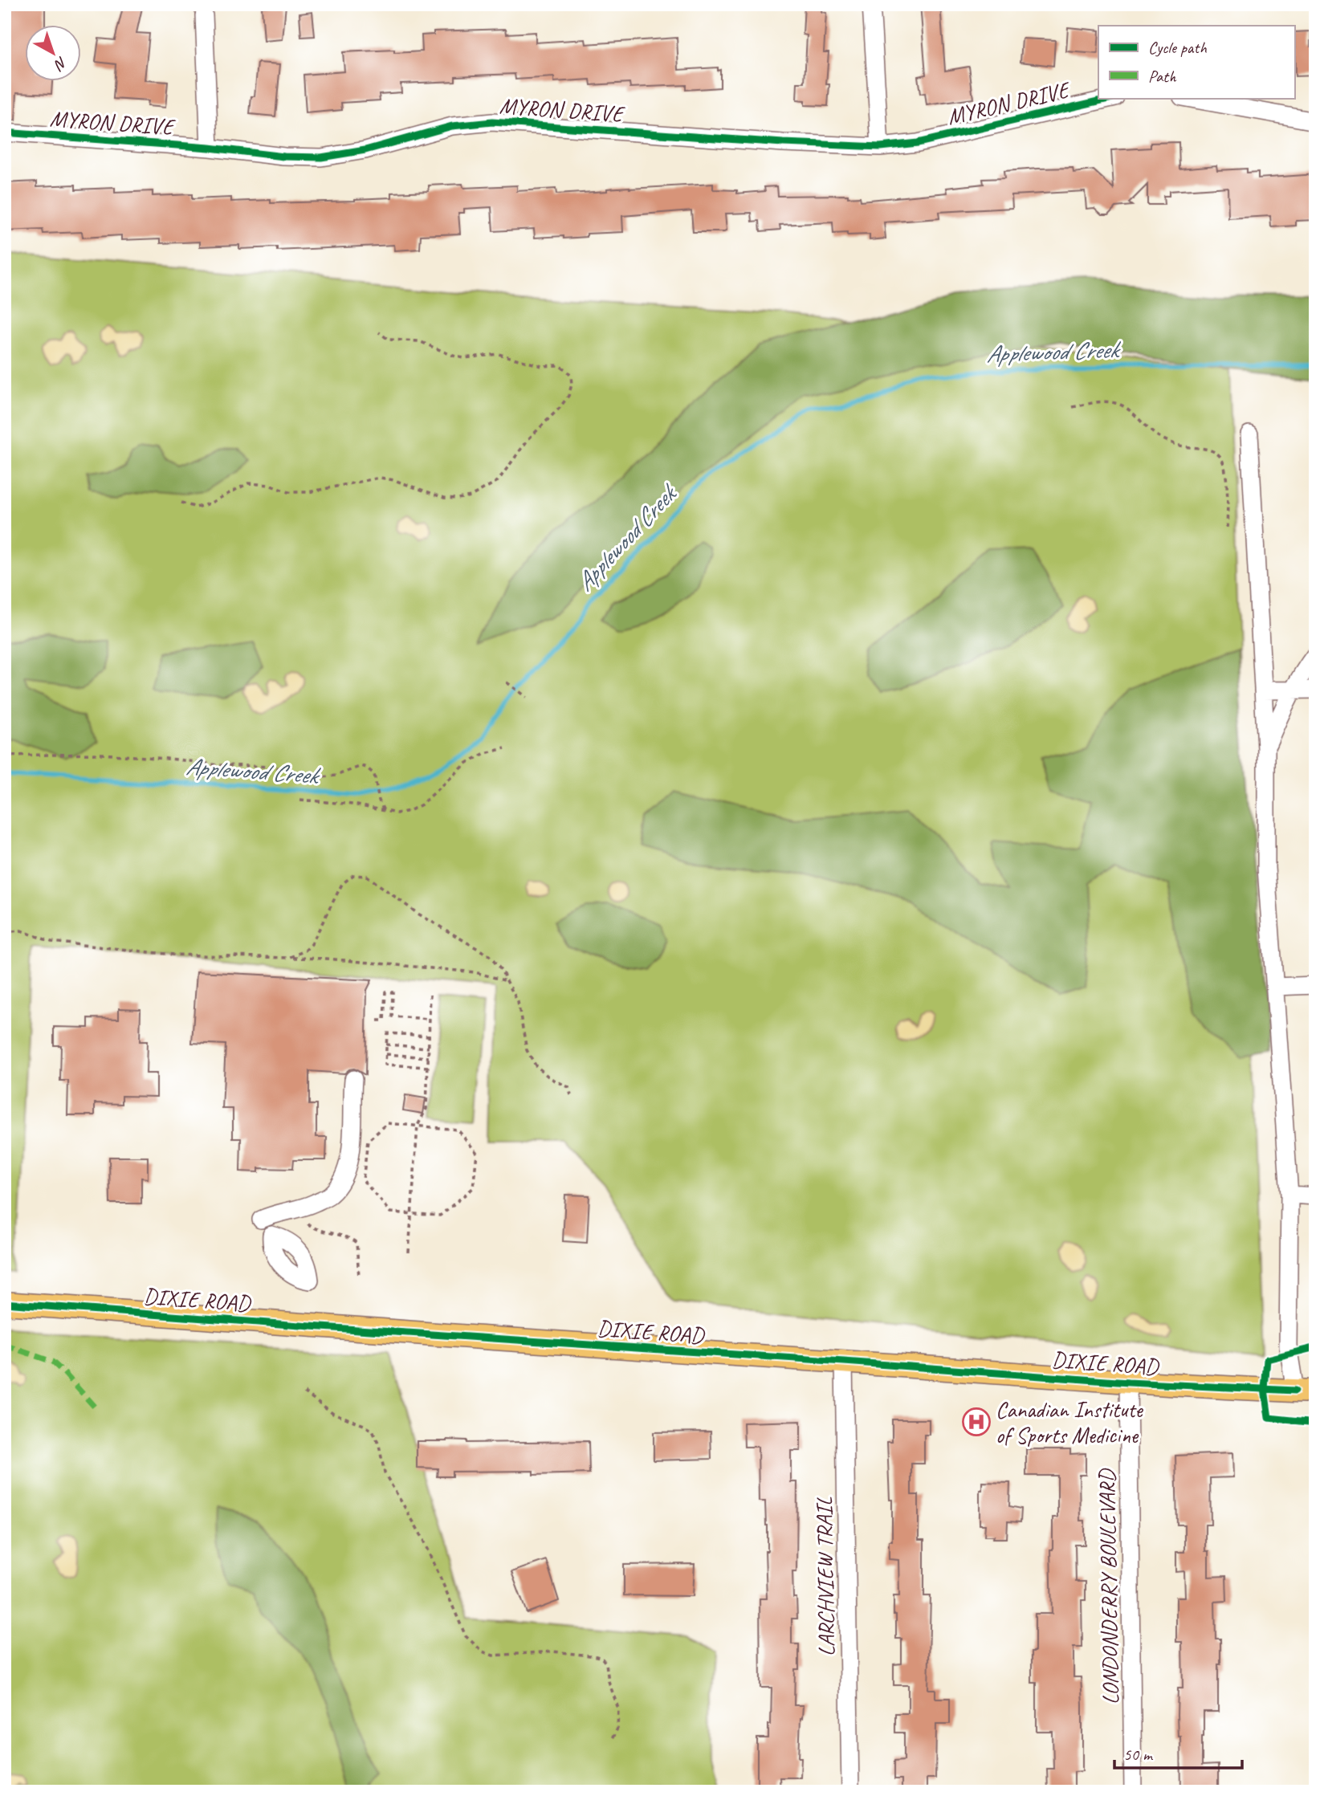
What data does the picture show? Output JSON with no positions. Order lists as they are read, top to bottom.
{
  "streets": {
    "main road": ["DIXIE ROAD"],
    "street": ["MYRON DRIVE", "LARCHVIEW TRAIL", "LONDONDERRY BOULEVARD"]
  },
  "crossings": [
    ["DIXIE ROAD", "LARCHVIEW TRAIL"],
    ["DIXIE ROAD", "LONDONDERRY BOULEVARD"]
  ],
  "water": ["Applewood Creek"],
  "places": {
    "hospital": ["Canadian Institute of Sports Medicine"]
  },
  "legend": ["Cycle path", "Path"],
  "scale_bar": "50 m",
  "north": "bottom right"
}
